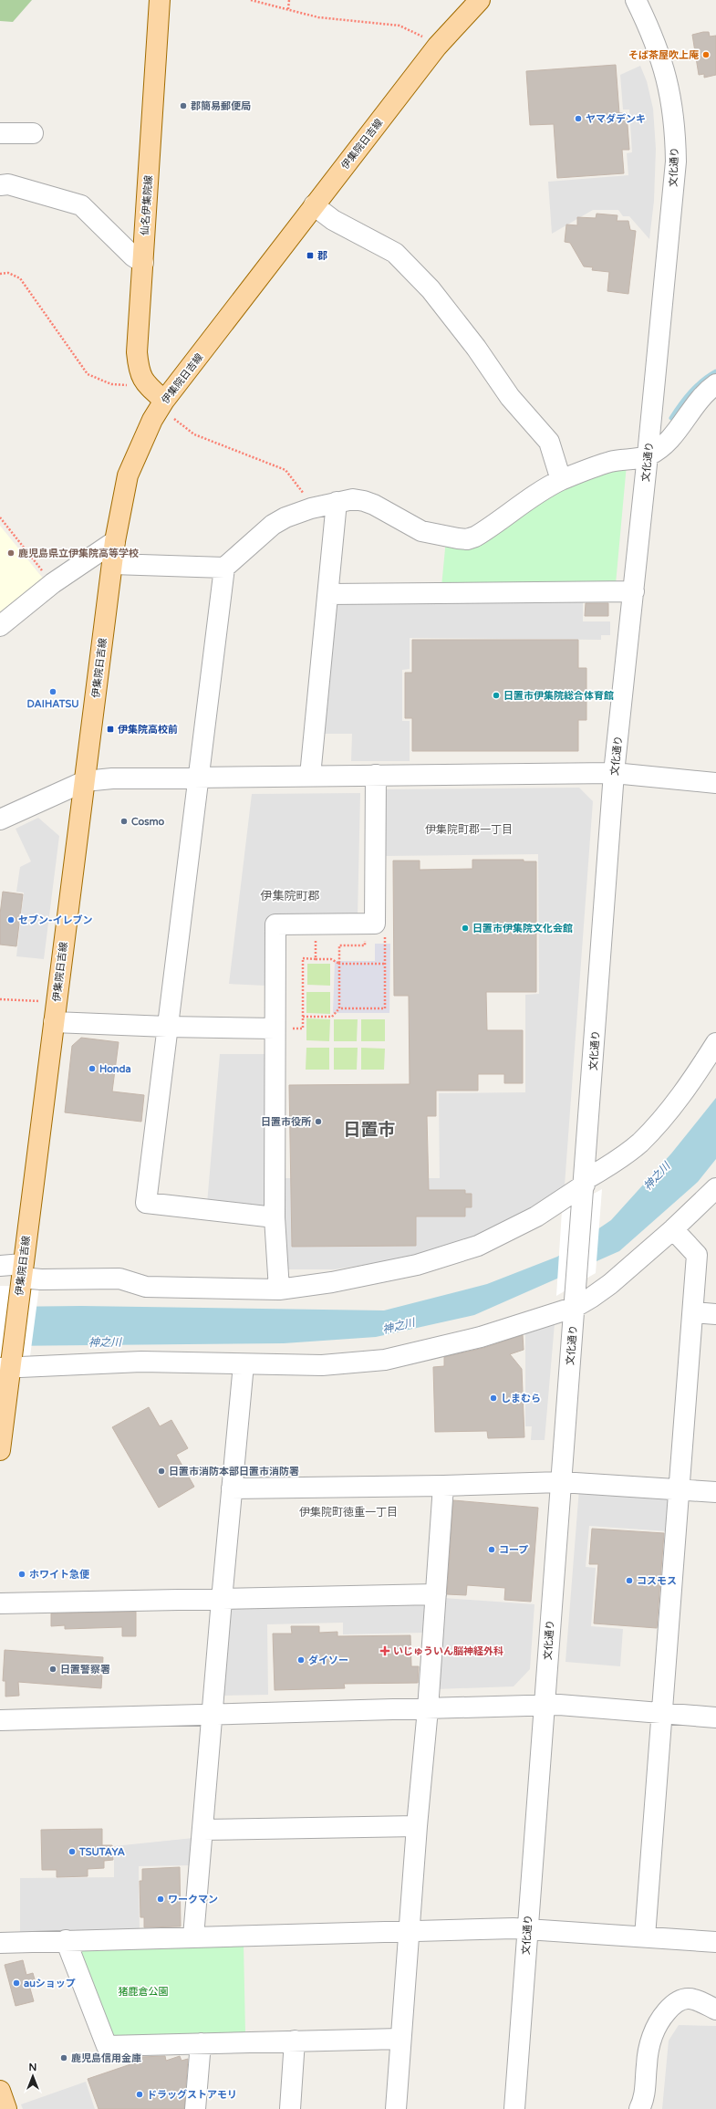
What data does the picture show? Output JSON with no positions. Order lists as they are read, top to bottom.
{
  "streets": {
    "main road": ["伊集院日吉線", "仙名伊集院線"],
    "street": ["文化通り"]
  },
  "districts": [
    "伊集院町郡一丁目",
    "伊集院町郡",
    "日置市",
    "伊集院町徳重一丁目"
  ],
  "water": ["神之川"],
  "parks": ["猪鹿倉公園"],
  "places": {
    "other": [
      "そば茶屋吹上庵",
      "郡簡易郵便局",
      "ヤマダデンキ",
      "鹿児島県立伊集院高等学校",
      "DAIHATSU",
      "日置市伊集院総合体育館",
      "Cosmo",
      "セブン-イレブン",
      "日置市伊集院文化会館",
      "Honda",
      "日置市役所",
      "しまむら",
      "日置市消防本部日置市消防署",
      "コープ",
      "ホワイト急便",
      "コスモス",
      "ダイソー",
      "日置警察署",
      "TSUTAYA",
      "ワークマン",
      "auショップ",
      "鹿児島信用金庫",
      "ドラッグストアモリ"
    ],
    "transit": ["郡", "伊集院高校前"],
    "health": ["いじゅういん脳神経外科"]
  },
  "north": "top"
}
